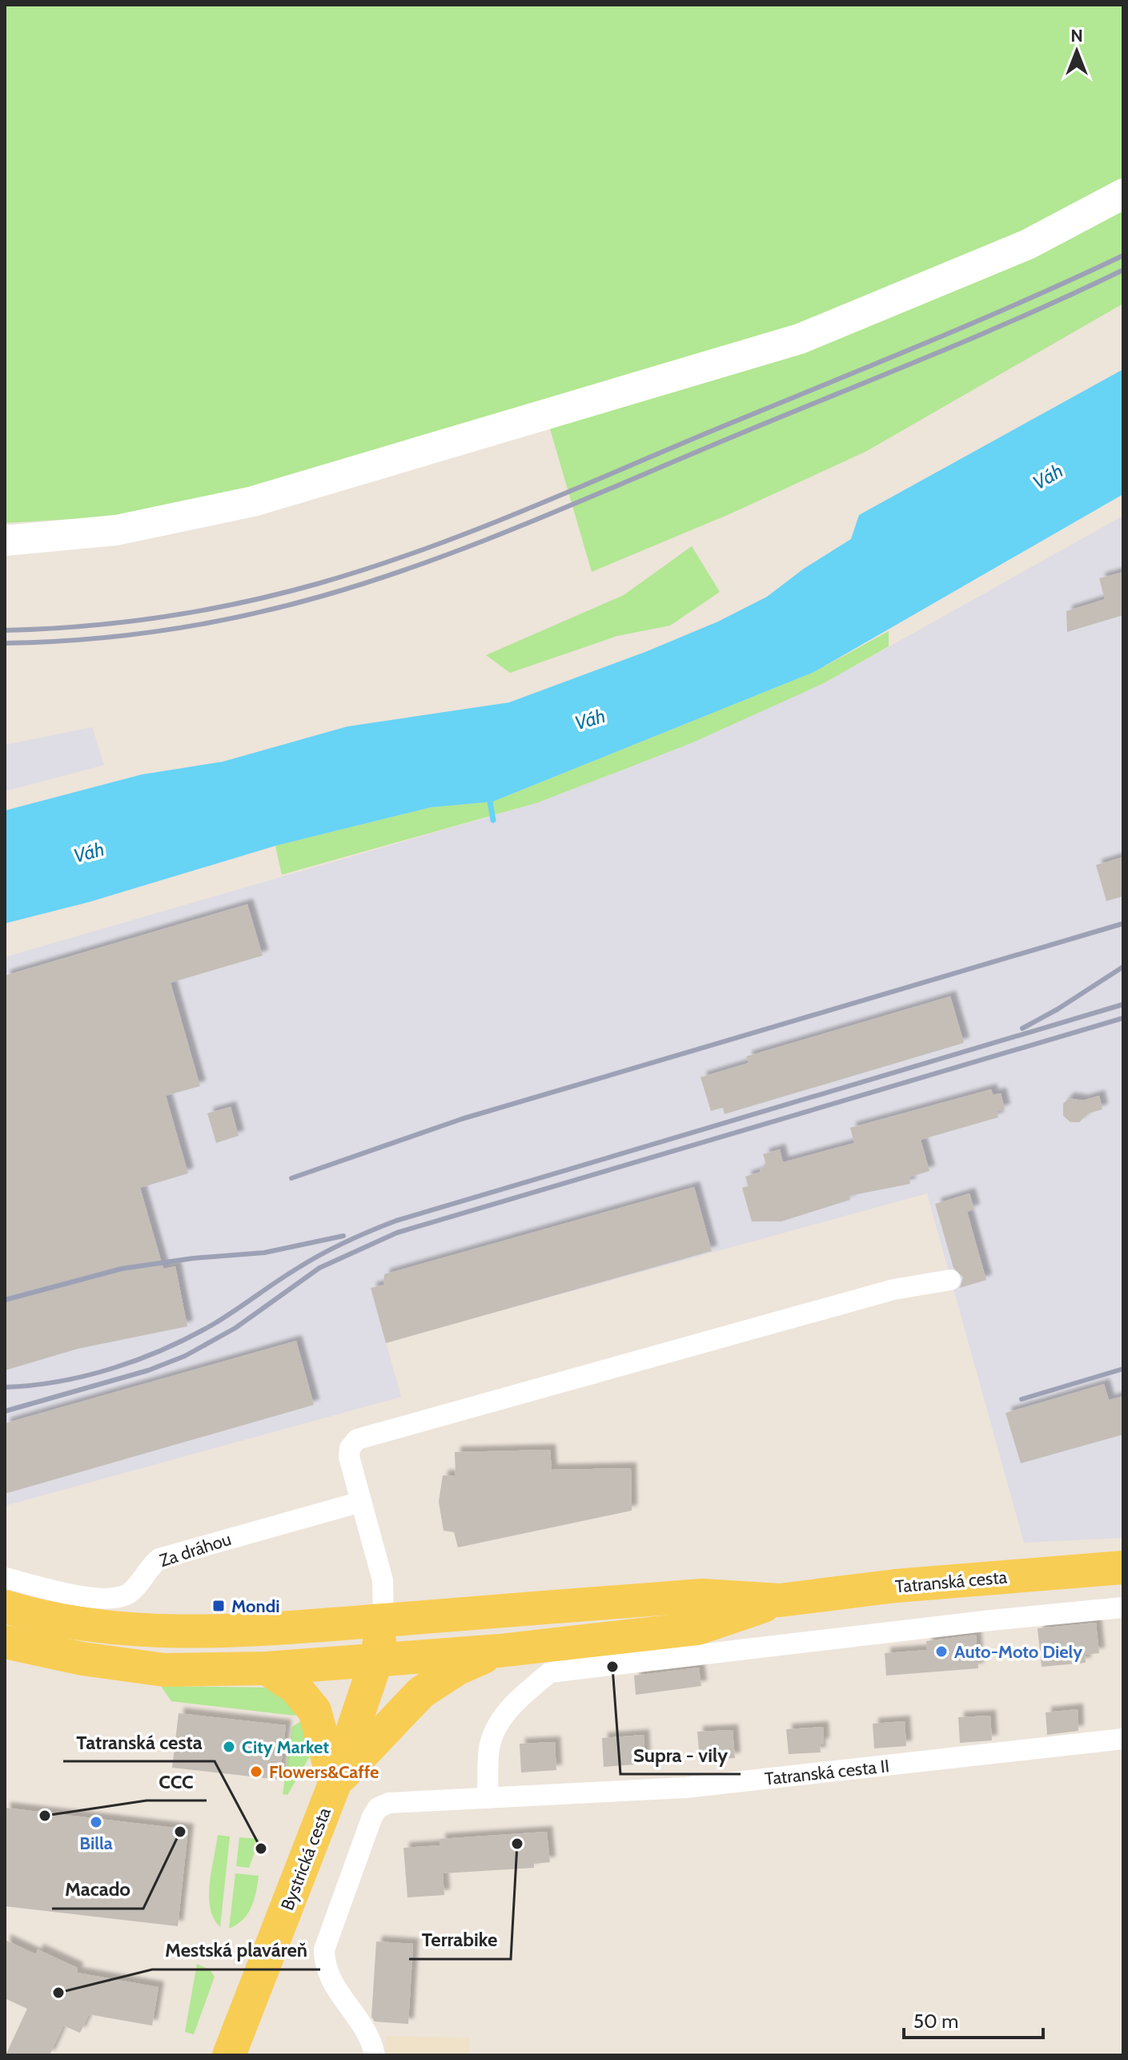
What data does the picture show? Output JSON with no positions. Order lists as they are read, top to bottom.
{
  "streets": {
    "main road": ["Tatranská cesta", "Bystrická cesta"],
    "street": ["Za dráhou", "Tatranská cesta II"]
  },
  "crossings": [
    ["Tatranská cesta", "Bystrická cesta"]
  ],
  "water": ["Váh"],
  "places": {
    "transit": ["Mondi"],
    "other": [
      "Auto-Moto Diely",
      "Supra - vily",
      "City Market",
      "Flowers&Caffe",
      "CCC",
      "Billa",
      "Macado",
      "Terrabike",
      "Tatranská cesta",
      "Mestská plaváreň"
    ]
  },
  "scale_bar": "50 m",
  "north": "top"
}
